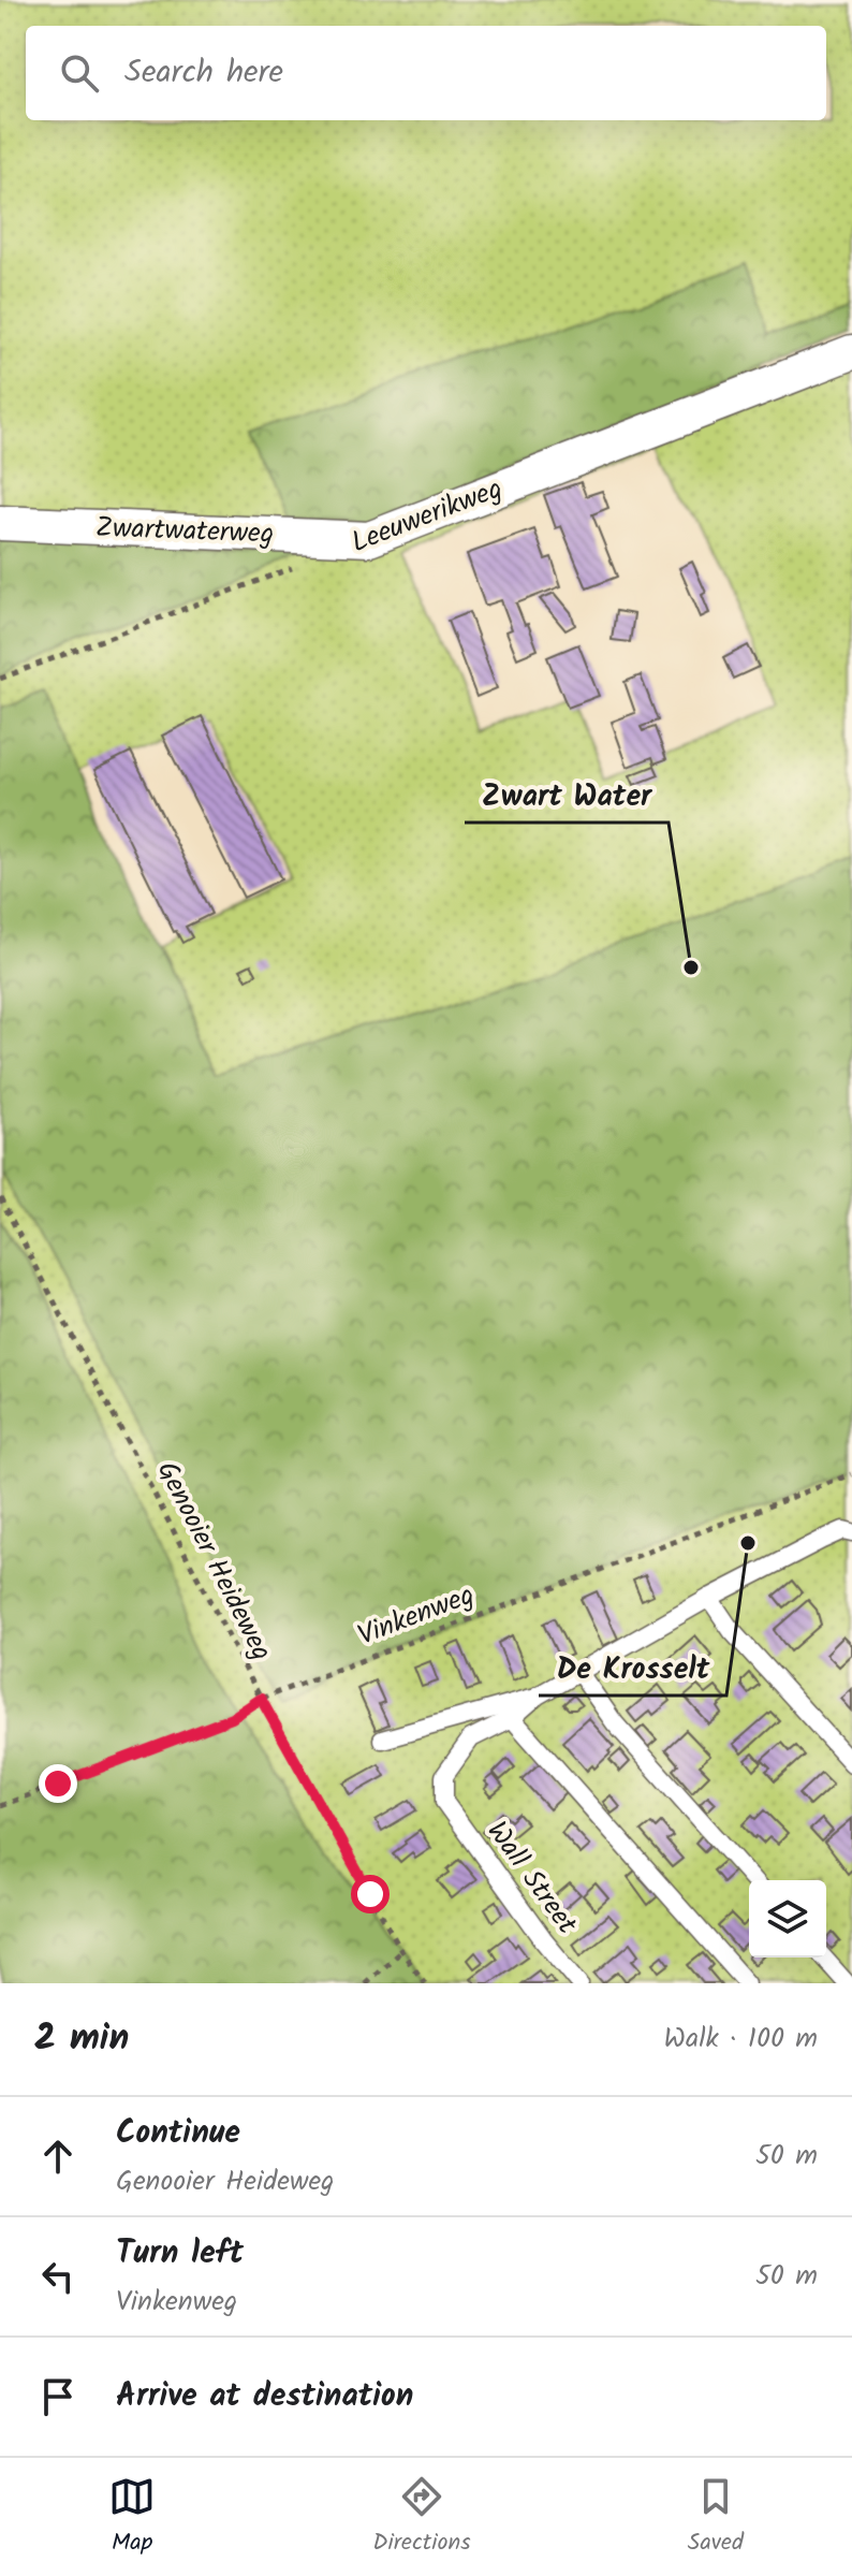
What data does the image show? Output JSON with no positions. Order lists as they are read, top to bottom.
{
  "streets": {
    "street": ["Leeuwerikweg", "Zwartwaterweg"],
    "lane": ["Wall Street"],
    "path": ["Genooier Heideweg", "Vinkenweg"]
  },
  "crossings": [
    ["Leeuwerikweg", "Zwartwaterweg"],
    ["Genooier Heideweg", "Vinkenweg"]
  ],
  "places": ["Zwart Water", "De Krosselt"],
  "page": {
    "search": "Search here",
    "heading": ["2 min", "Walk · 100 m"],
    "list": [
      ["Continue", "Genooier Heideweg", "50 m"],
      ["Turn left", "Vinkenweg", "50 m"],
      "Arrive at destination"
    ],
    "nav": ["Map", "Directions", "Saved"]
  }
}
